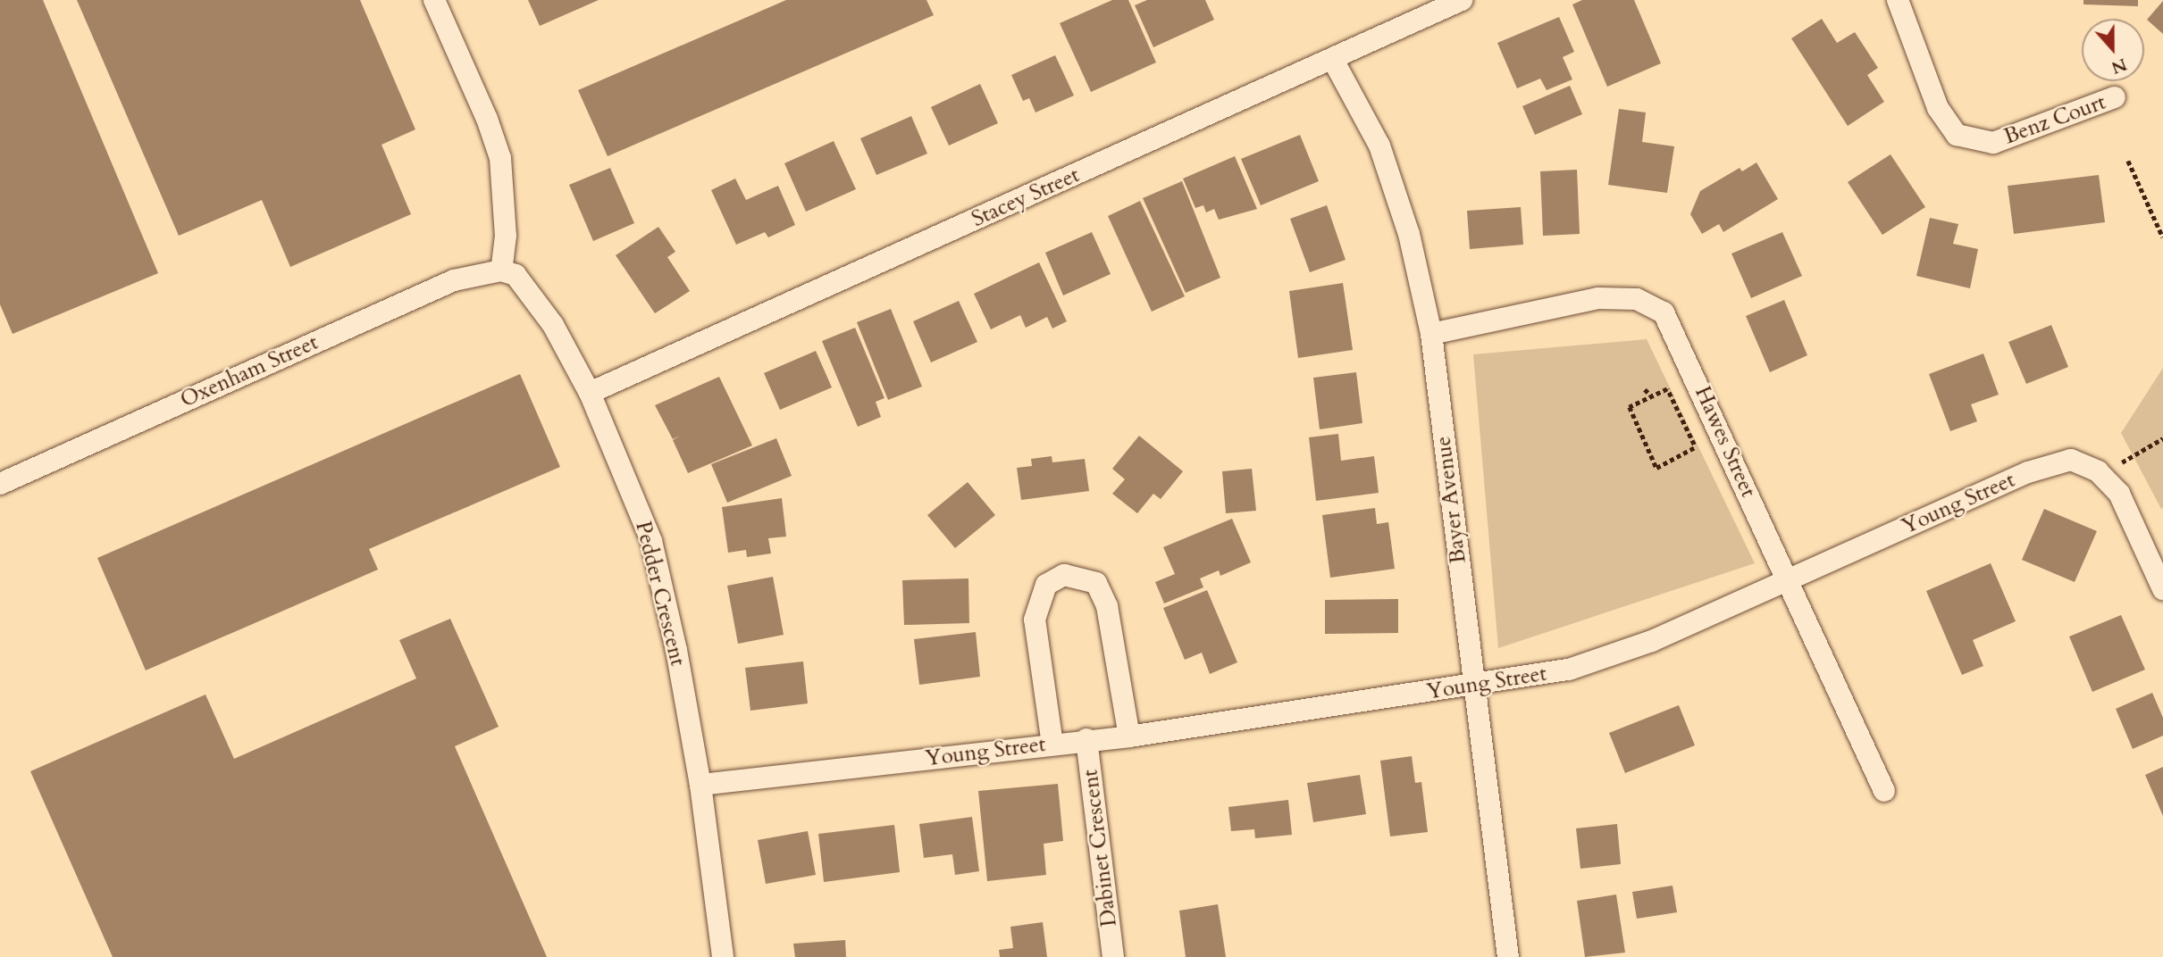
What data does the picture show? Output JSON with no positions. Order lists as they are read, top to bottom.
{
  "streets": {
    "street": [
      "Benz Court",
      "Stacey Street",
      "Oxenham Street",
      "Hawes Street",
      "Bayer Avenue",
      "Young Street",
      "Pedder Crescent",
      "Dabinet Crescent"
    ]
  },
  "crossings": [
    ["Stacey Street", "Bayer Avenue"],
    ["Stacey Street", "Pedder Crescent"],
    ["Oxenham Street", "Pedder Crescent"],
    ["Hawes Street", "Bayer Avenue"],
    ["Hawes Street", "Young Street"],
    ["Bayer Avenue", "Young Street"],
    ["Young Street", "Pedder Crescent"],
    ["Young Street", "Dabinet Crescent"]
  ],
  "north": "bottom"
}
